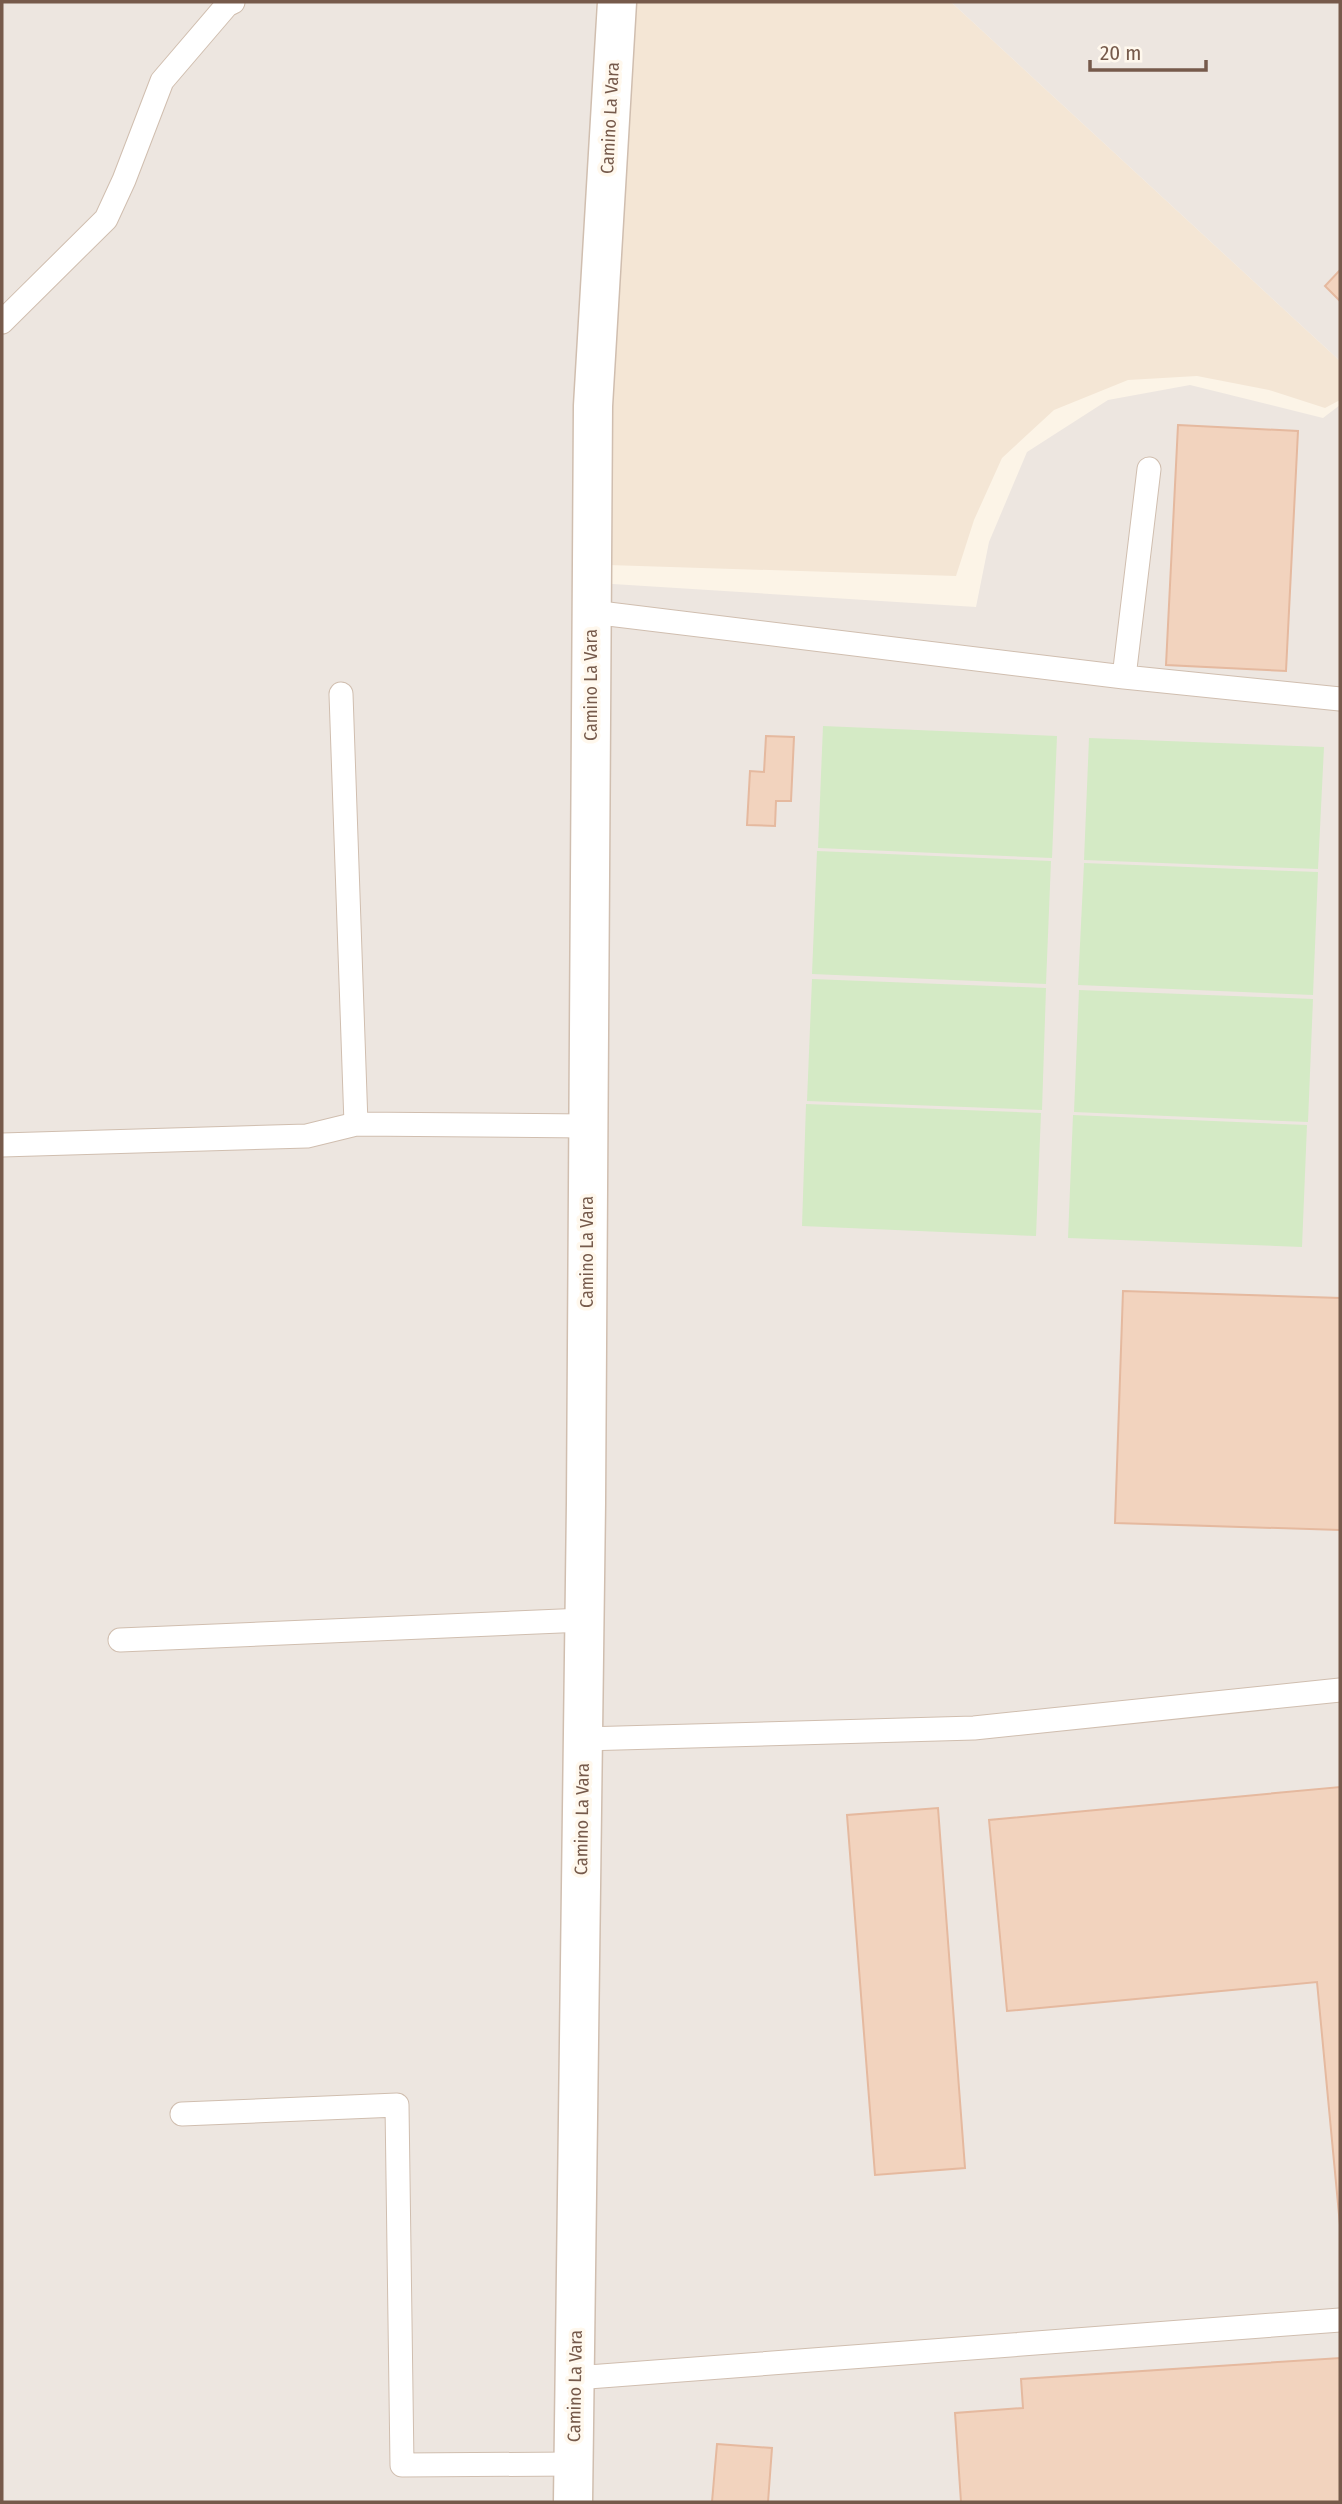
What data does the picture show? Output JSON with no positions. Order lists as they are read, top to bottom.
{
  "streets": {
    "street": ["Camino La Vara"]
  },
  "scale_bar": "20 m"
}
